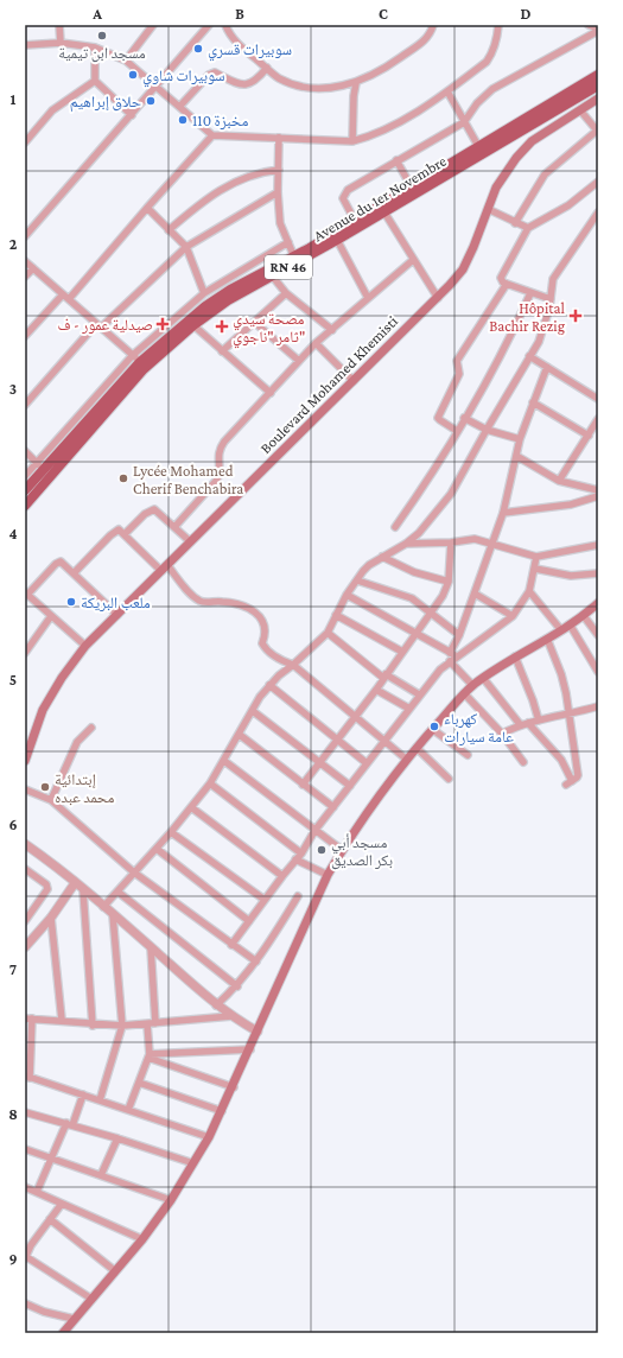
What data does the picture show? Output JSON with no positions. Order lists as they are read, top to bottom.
{
  "streets": {
    "main road": ["Avenue du 1er Novembre", "RN 46", "Boulevard Mohamed Khemisti"]
  },
  "places": {
    "other": [
      "مسجد ابن تيمية",
      "سوبيرات قسري",
      "سوبيرات شاوي",
      "حلاق إبراهيم",
      "مخبزة 110",
      "Lycée Mohamed Cherif Benchabira",
      "ملعب البريكة",
      "كهرباء عامة سيارات",
      "إبتدائية محمد عبده",
      "مسجد أبي بكر الصديق"
    ],
    "health": ["Hôpital Bachir Rezig", "صيدلية عمور - ف", "مصحة سيدي ثامر \"ناجوي\""]
  },
  "grid": {
    "columns": [
      "A",
      "B",
      "C",
      "D"
    ],
    "rows": [
      "1",
      "2",
      "3",
      "4",
      "5",
      "6",
      "7",
      "8",
      "9"
    ]
  }
}
